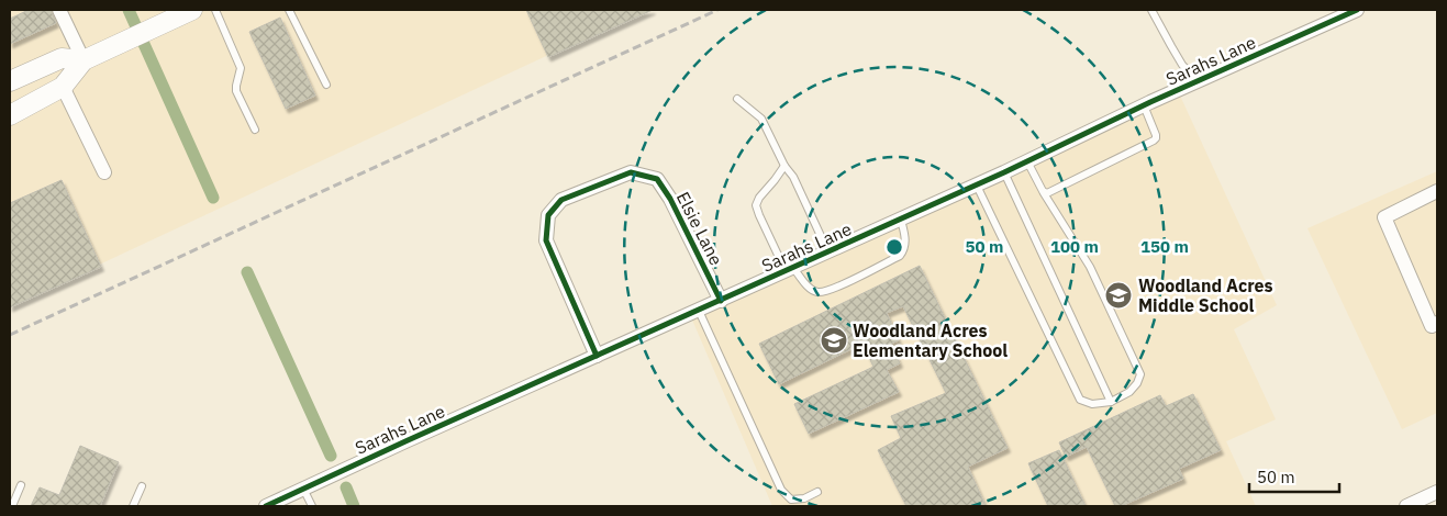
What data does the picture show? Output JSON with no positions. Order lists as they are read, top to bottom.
{
  "streets": {
    "street": ["Sarahs Lane", "Elsie Lane"]
  },
  "crossings": [
    ["Sarahs Lane", "Elsie Lane"]
  ],
  "places": {
    "school or university": ["Woodland Acres Middle School", "Woodland Acres Elementary School"]
  },
  "scale_bar": "50 m",
  "rings": ["50 m", "100 m", "150 m"]
}
